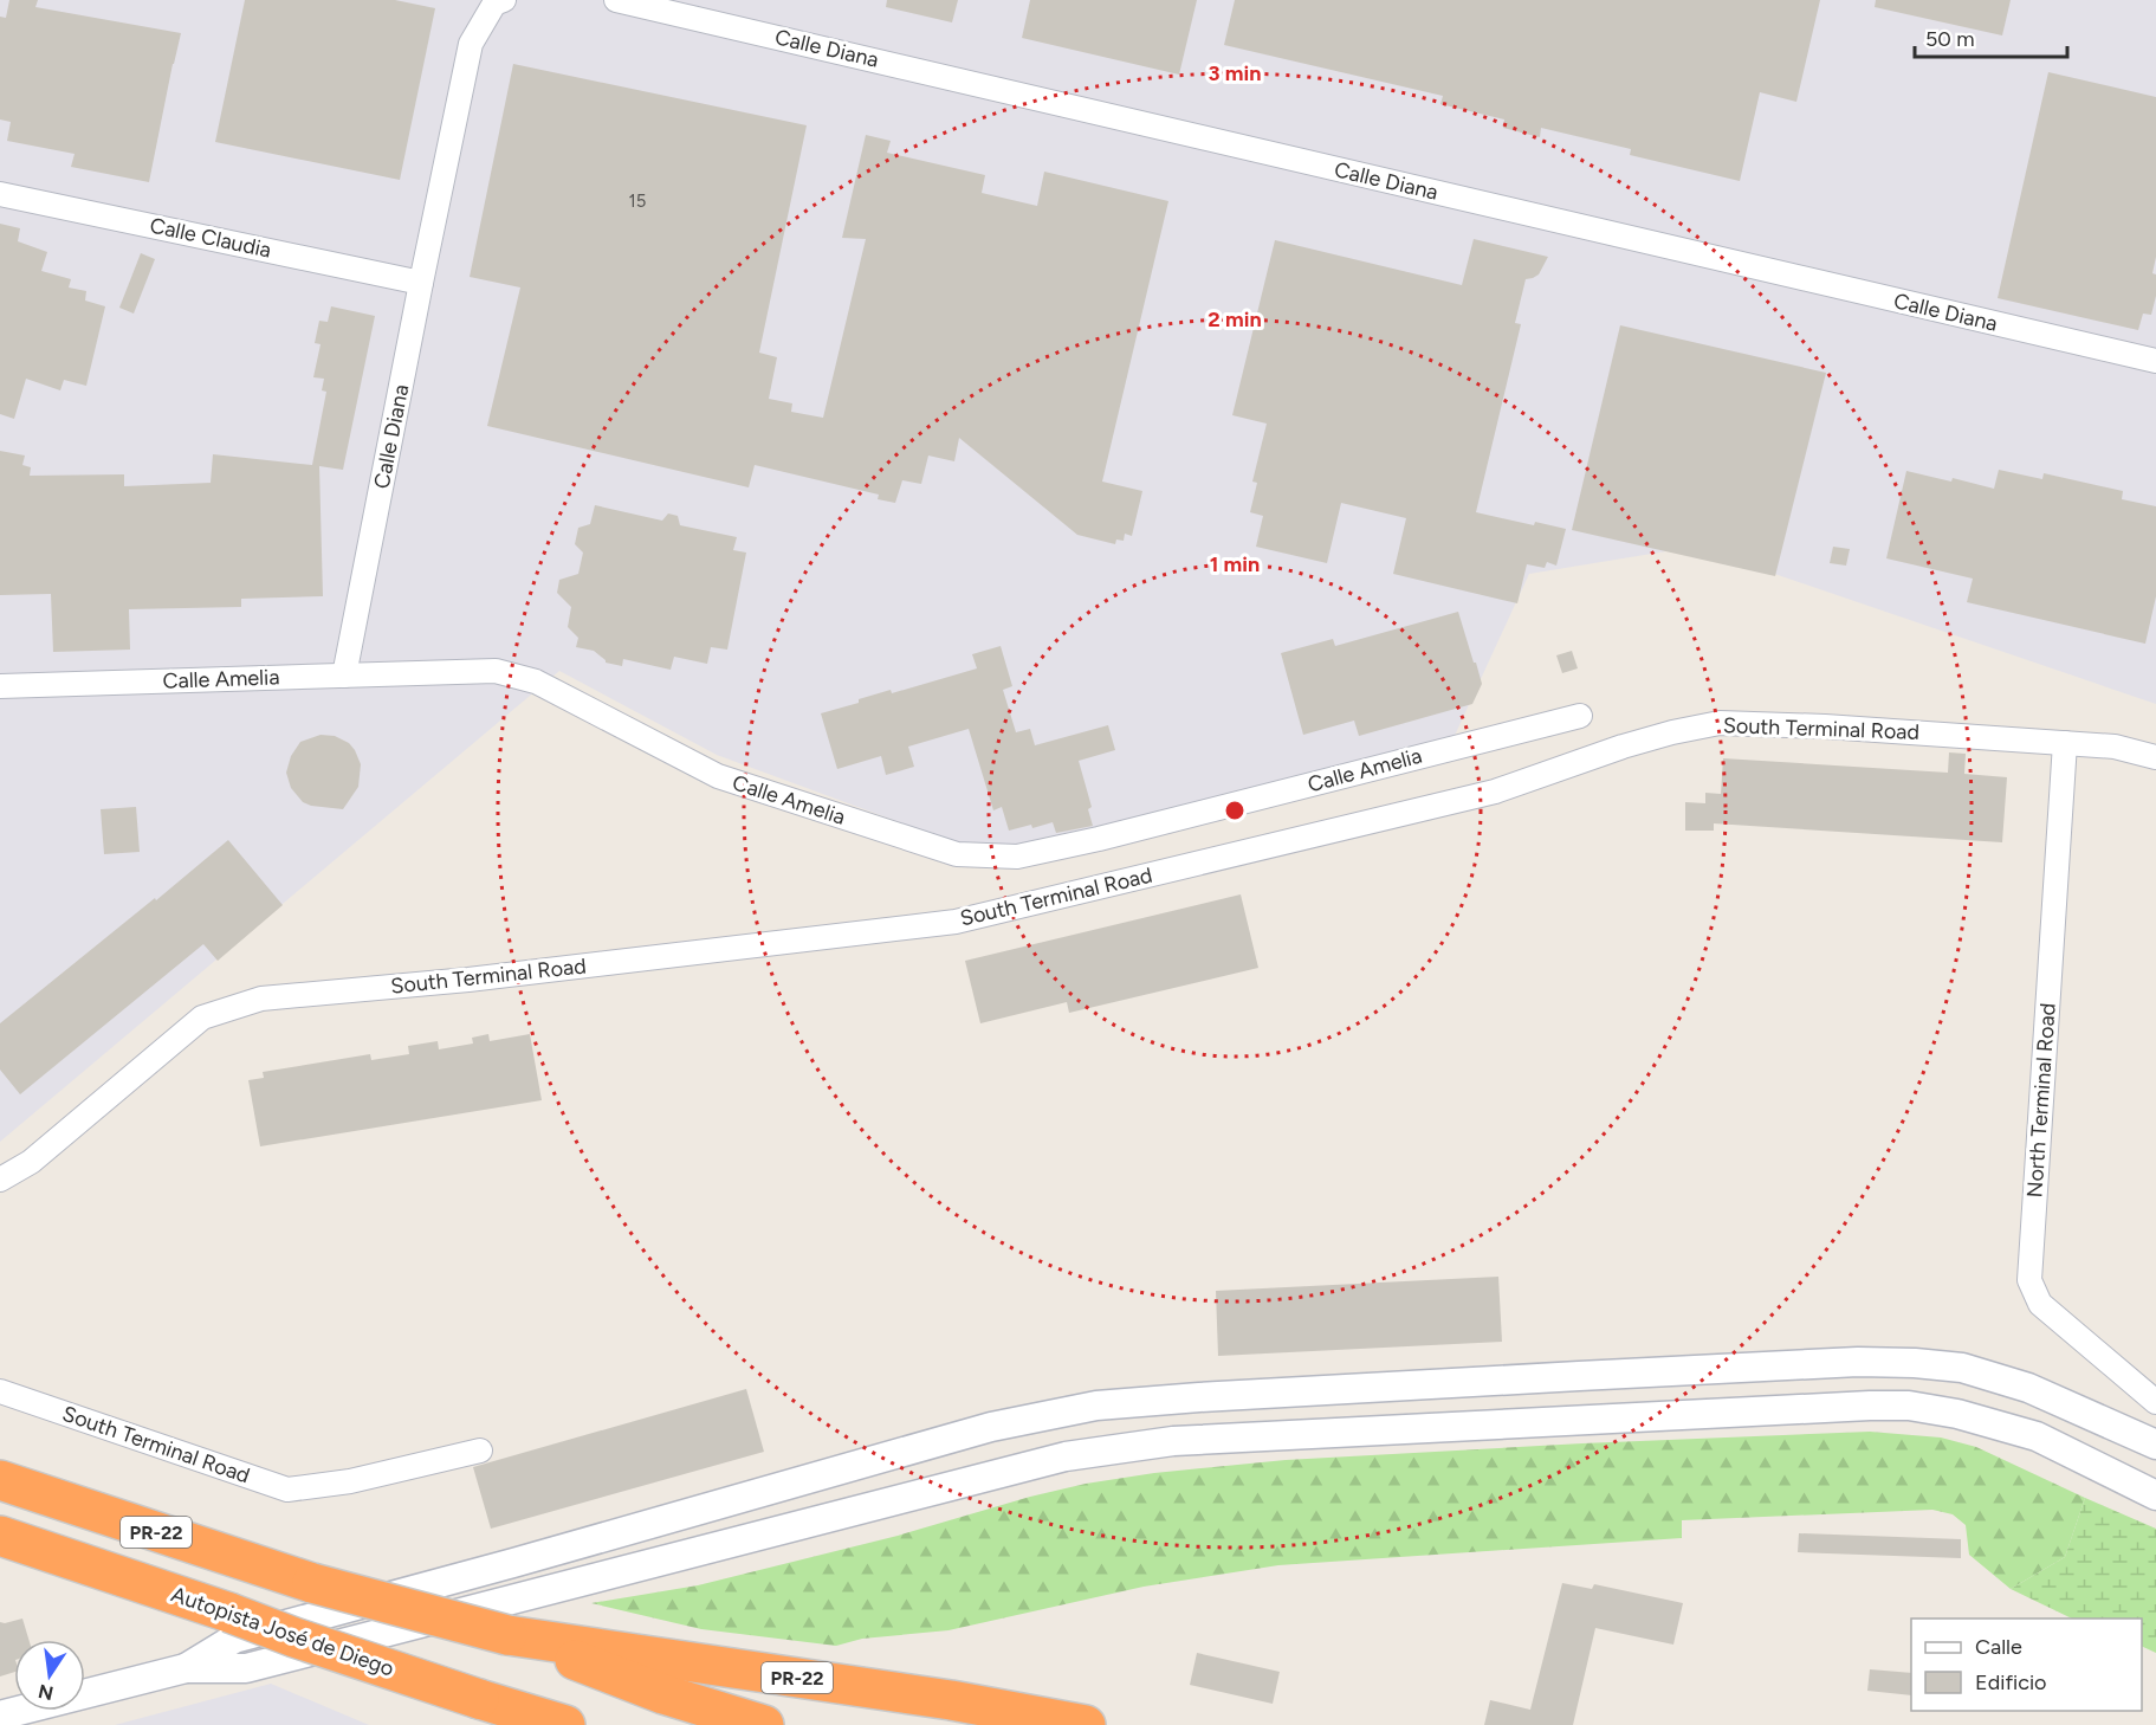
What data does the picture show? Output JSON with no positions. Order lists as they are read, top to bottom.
{
  "streets": {
    "highway": ["PR-22", "Autopista José de Diego"],
    "street": [
      "Calle Diana",
      "Calle Claudia",
      "Calle Amelia",
      "South Terminal Road",
      "North Terminal Road"
    ]
  },
  "crossings": [
    ["Calle Diana", "Calle Claudia"],
    ["Calle Diana", "Calle Amelia"],
    ["South Terminal Road", "North Terminal Road"]
  ],
  "house_numbers": ["15"],
  "legend": ["Calle", "Edificio"],
  "scale_bar": "50 m",
  "north": "bottom",
  "rings": ["3 min", "2 min", "1 min"]
}
